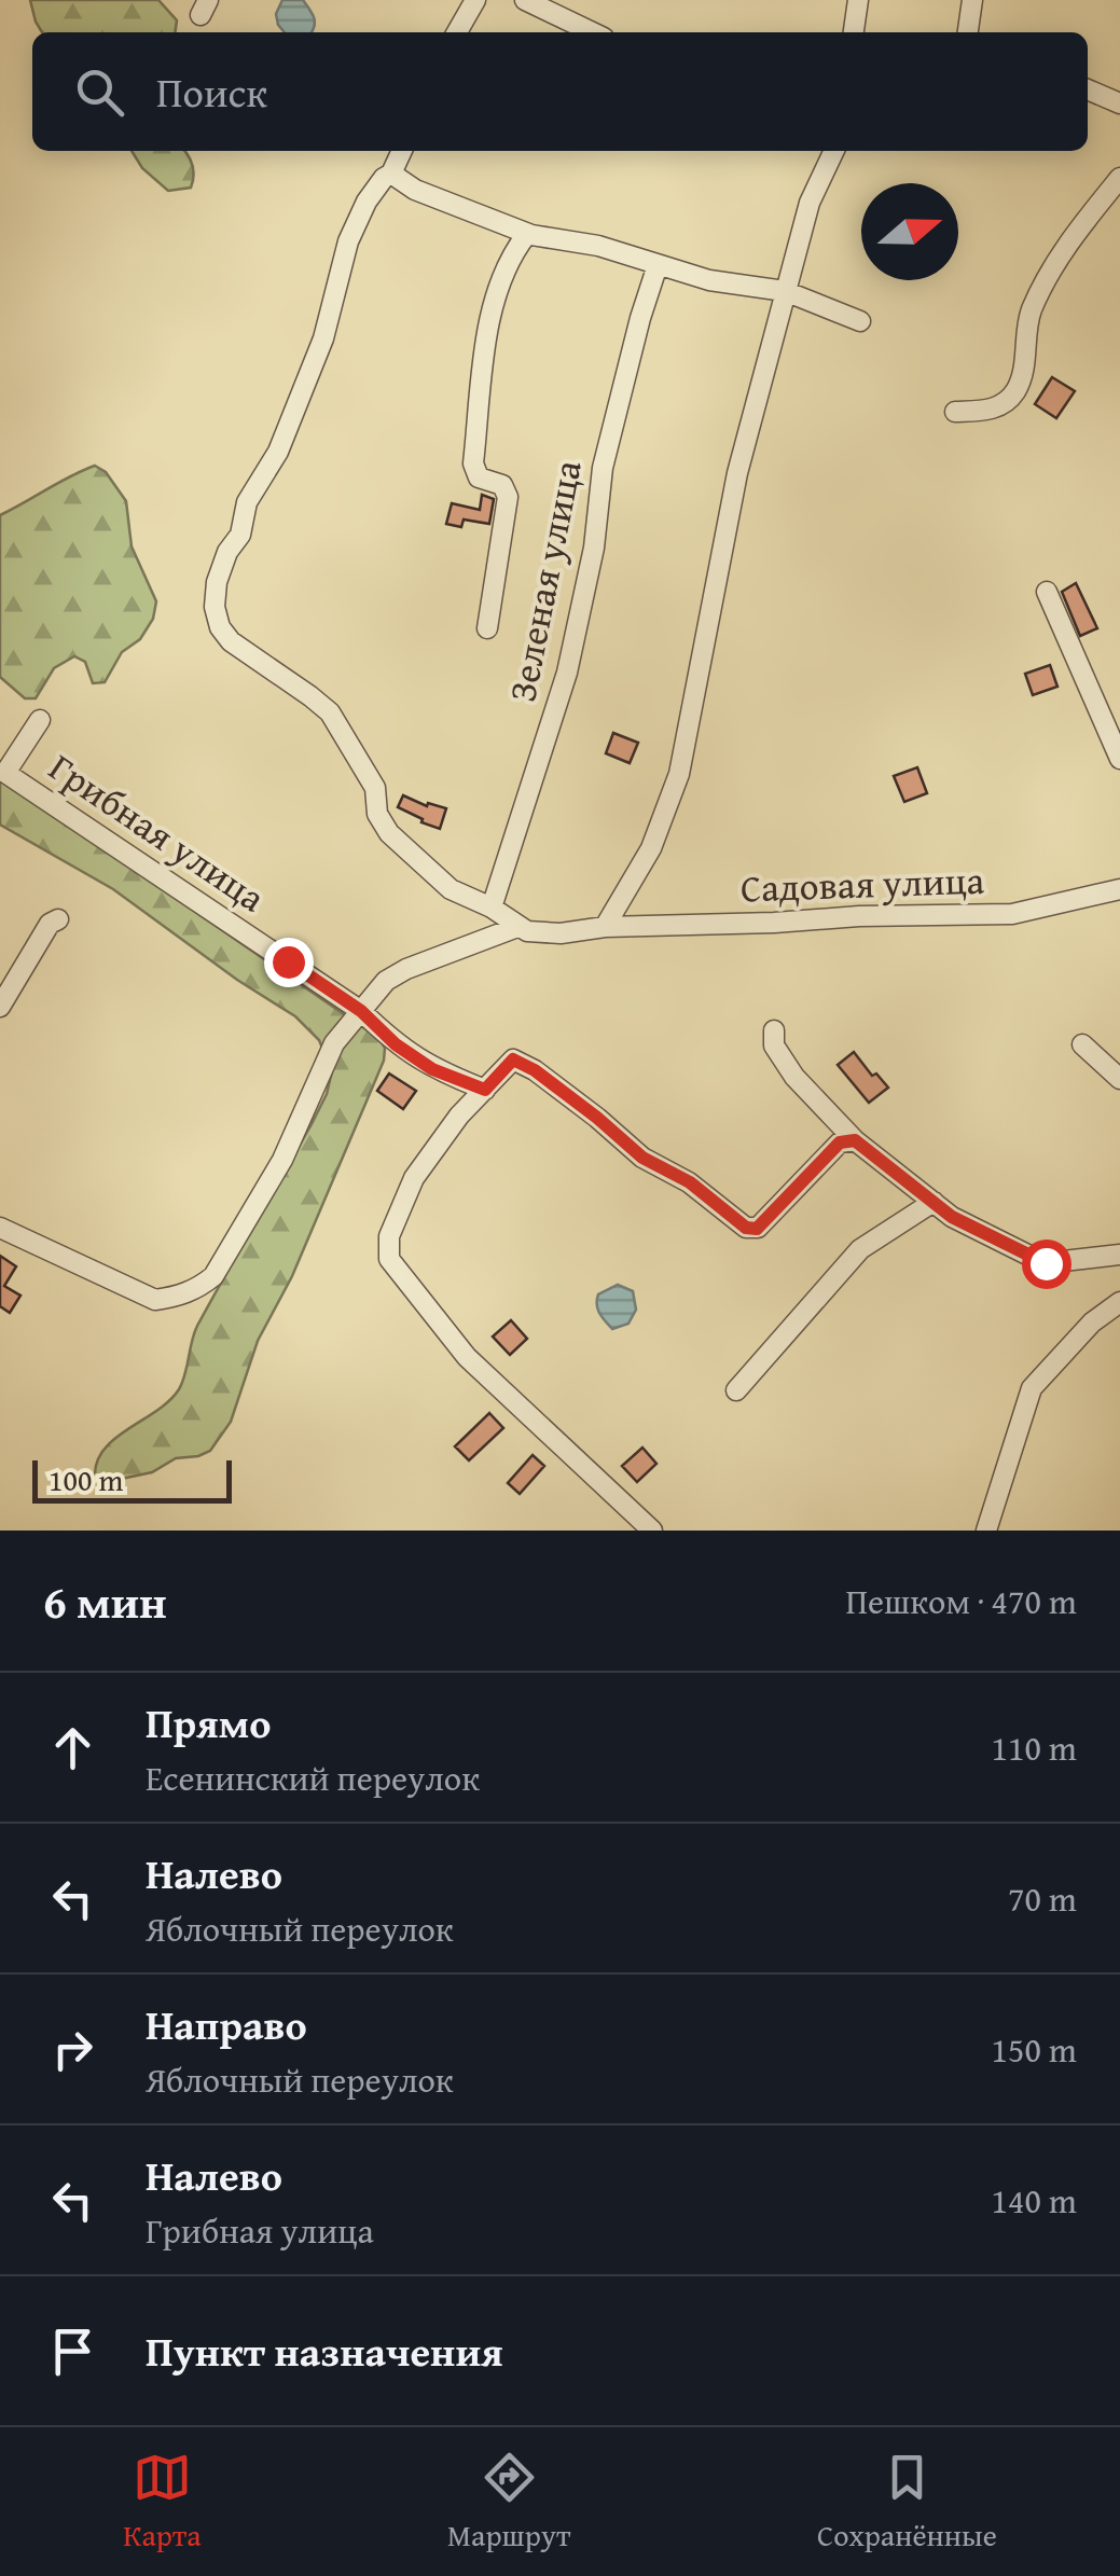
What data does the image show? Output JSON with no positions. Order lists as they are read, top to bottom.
{
  "streets": {
    "street": ["Зеленая улица", "Грибная улица", "Садовая улица"]
  },
  "scale_bar": "100 m",
  "north": "right",
  "page": {
    "search": "Поиск",
    "scale": "100 m",
    "heading": ["6 мин", "Пешком · 470 m"],
    "list": [
      ["Прямо", "Есенинский переулок", "110 m"],
      ["Налево", "Яблочный переулок", "70 m"],
      ["Направо", "Яблочный переулок", "150 m"],
      ["Налево", "Грибная улица", "140 m"],
      "Пункт назначения"
    ],
    "nav": ["Карта", "Маршрут", "Сохранённые"]
  }
}
